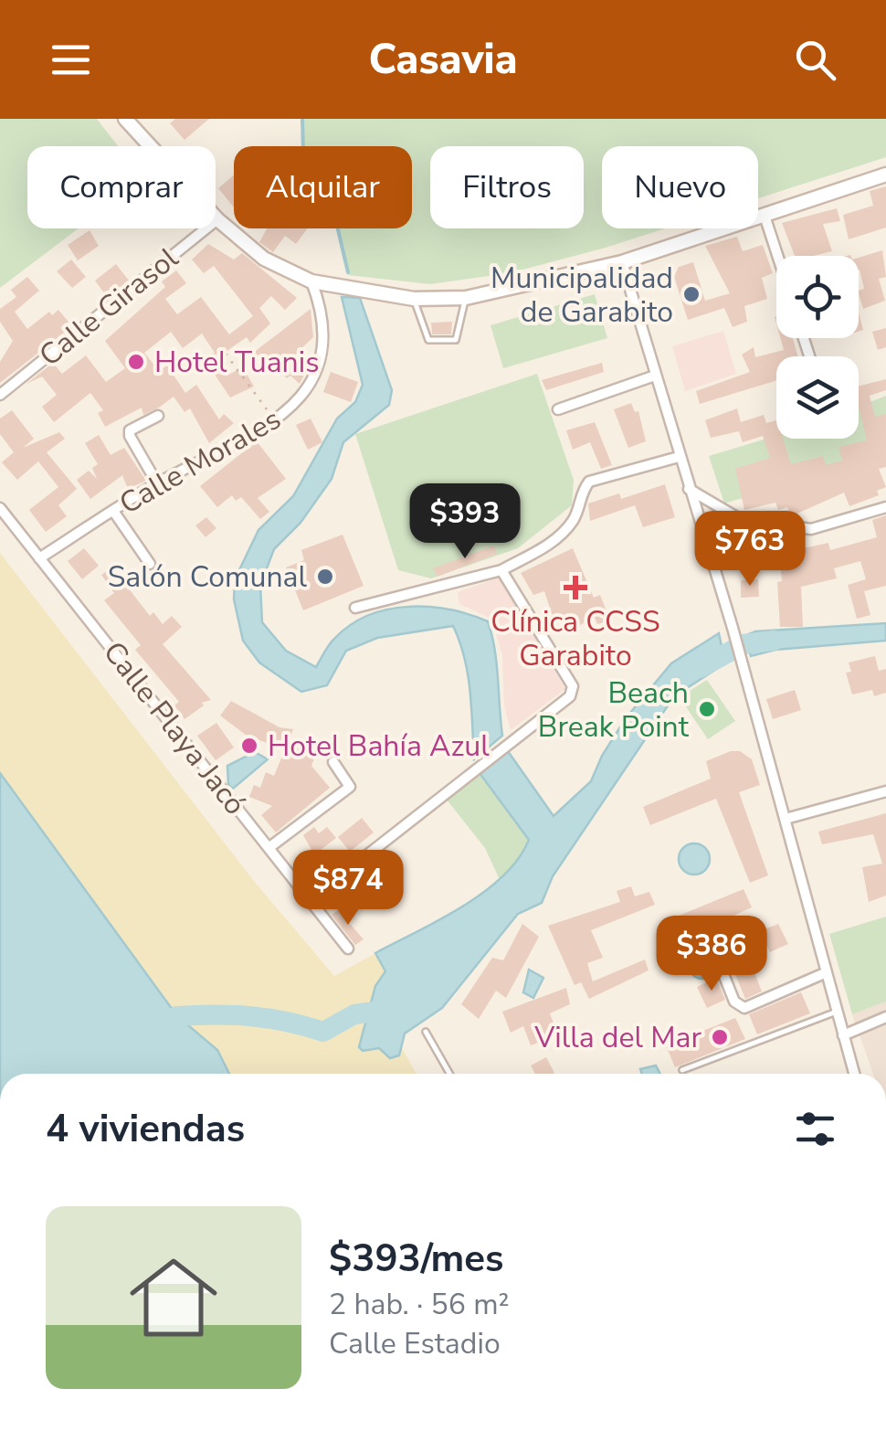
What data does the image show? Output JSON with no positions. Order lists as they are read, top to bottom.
{
  "streets": {
    "street": ["Calle Girasol", "Calle Morales", "Calle Playa Jacó"]
  },
  "crossings": [
    ["Calle Morales", "Calle Playa Jacó"]
  ],
  "places": {
    "other": [
      "Municipalidad de Garabito",
      "Hotel Tuanis",
      "Salón Comunal",
      "Beach Break Point",
      "Hotel Bahía Azul",
      "Villa del Mar"
    ],
    "health": ["Clínica CCSS Garabito"]
  },
  "page": {
    "header": "Casavia",
    "chip": [
      "Comprar",
      "Alquilar",
      "Filtros",
      "Nuevo"
    ],
    "price": [
      "$393",
      "$763",
      "$874",
      "$386"
    ],
    "heading": "4 viviendas",
    "list": [
      {
        "name": "$393/mes",
        "note": "2 hab. · 56 m² · Calle Estadio"
      }
    ]
  }
}
